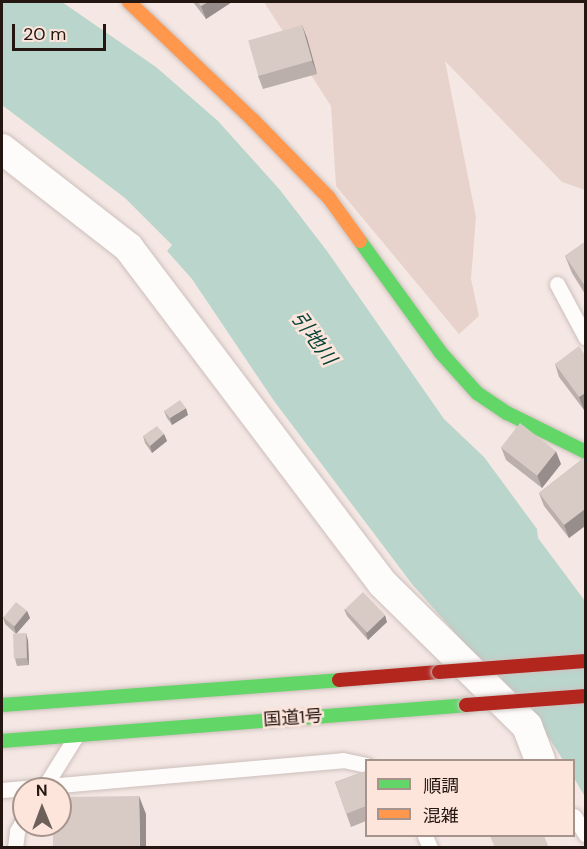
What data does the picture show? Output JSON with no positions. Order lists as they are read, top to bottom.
{
  "streets": {
    "main road": ["国道1号"]
  },
  "water": ["引地川"],
  "legend": ["順調", "混雑"],
  "scale_bar": "20 m",
  "north": "top"
}
